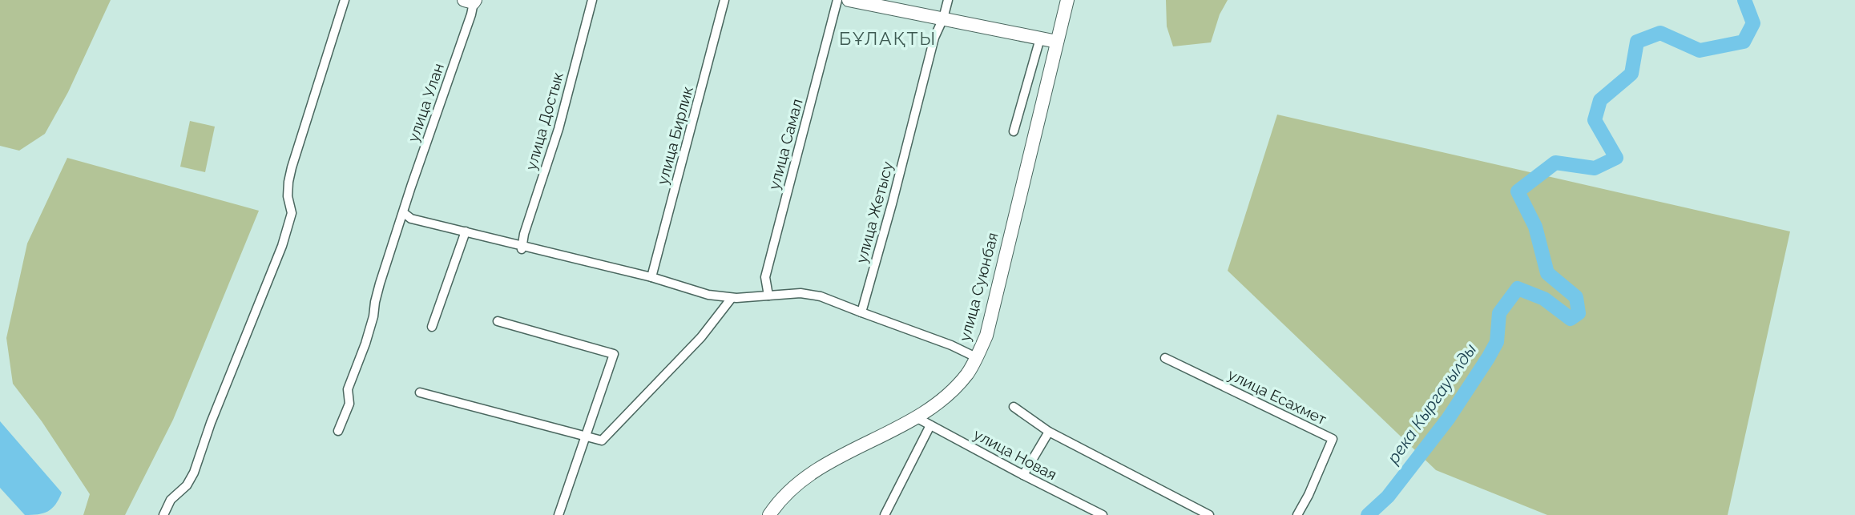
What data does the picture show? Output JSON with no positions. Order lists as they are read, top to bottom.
{
  "streets": {
    "main road": ["улица Суюнбая"],
    "street": [
      "улица Улан",
      "улица Достык",
      "улица Бирлик",
      "улица Самал",
      "улица Жетысу",
      "улица Есахмет",
      "улица Новая"
    ]
  },
  "crossings": [
    ["улица Суюнбая", "улица Новая"]
  ],
  "districts": ["БҰЛАҚТЫ"],
  "water": ["река Кыргауылды"]
}
